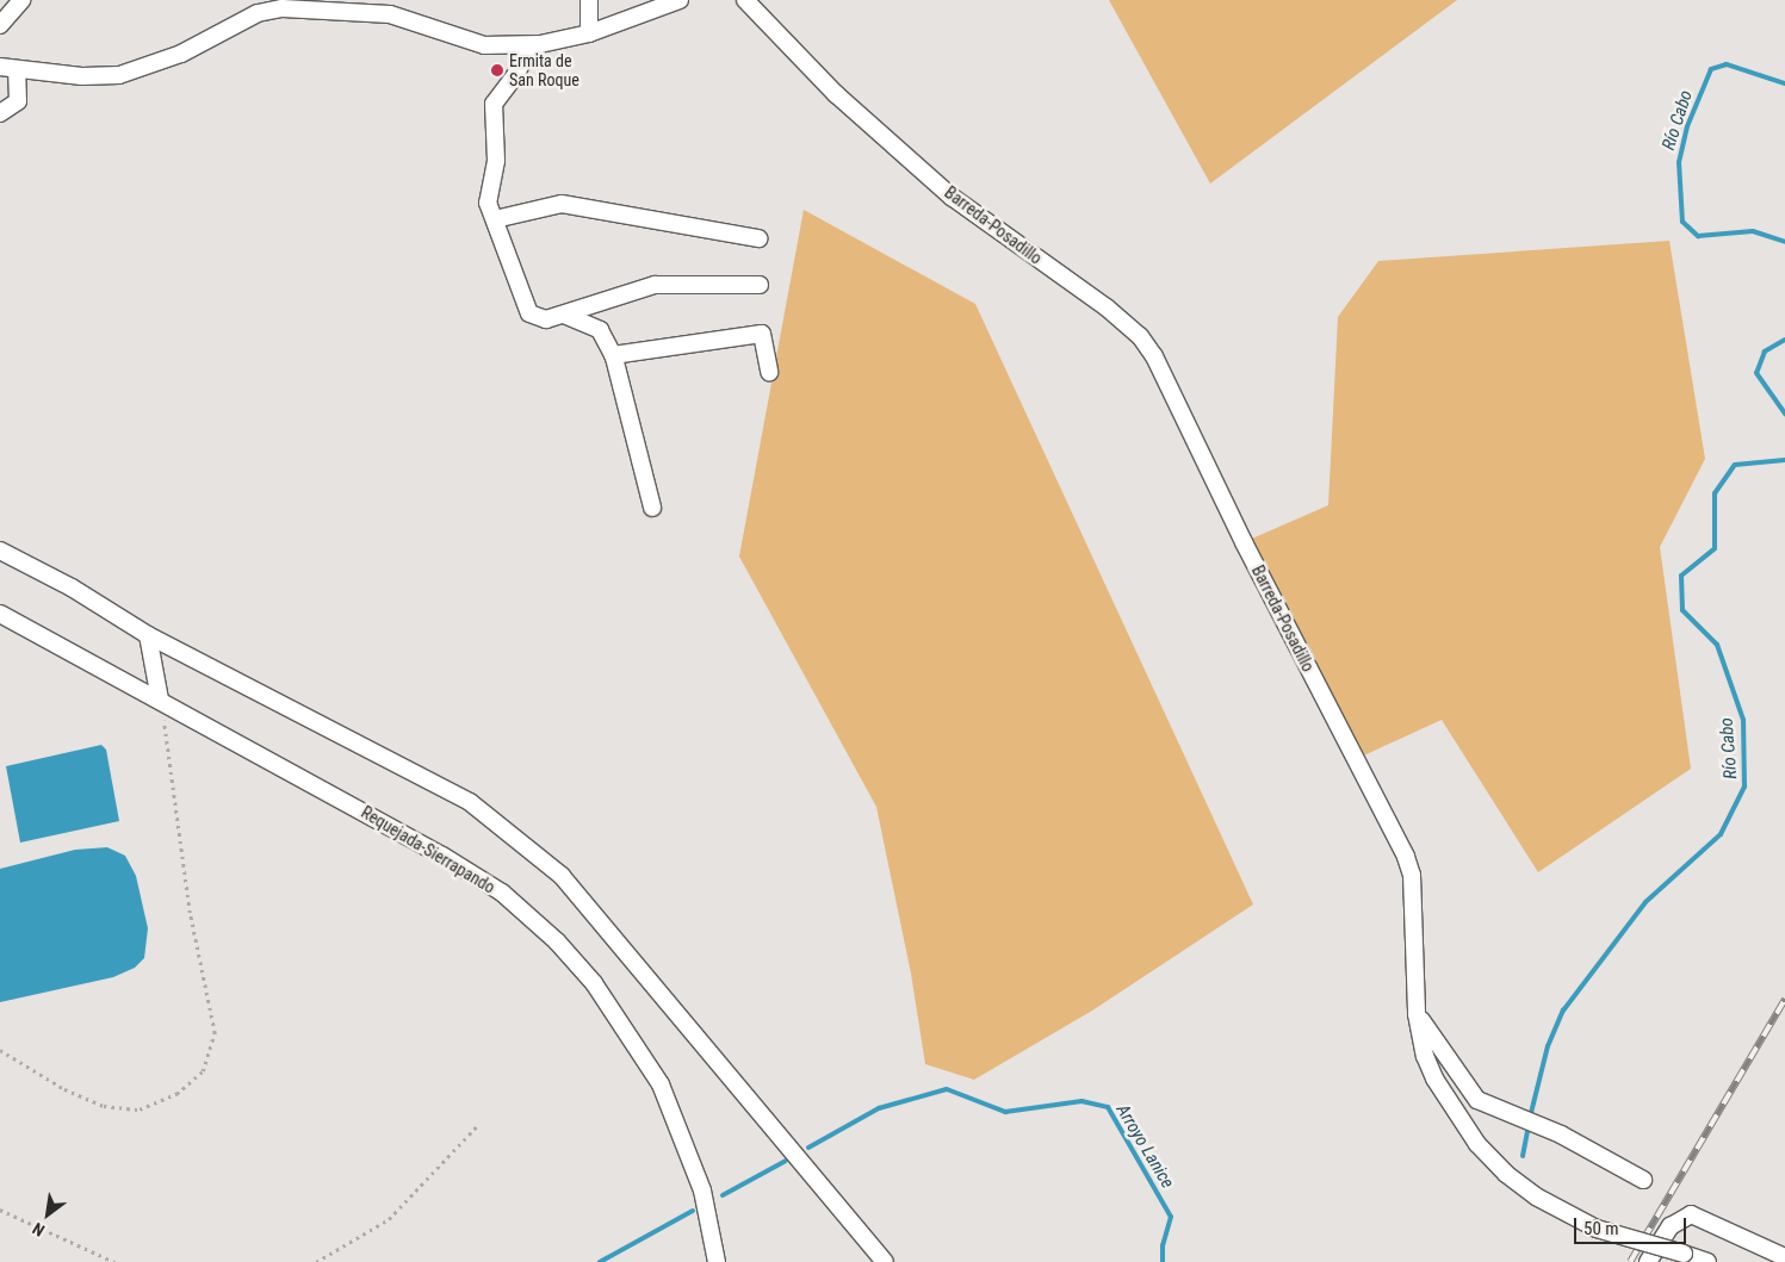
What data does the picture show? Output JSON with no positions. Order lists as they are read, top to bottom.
{
  "streets": {
    "street": ["Barreda-Posadillo", "Requejada-Sierrapando"]
  },
  "water": ["Río Cabo", "Arroyo Lanice"],
  "places": ["Ermita de San Roque"],
  "scale_bar": "50 m",
  "north": "bottom left"
}
